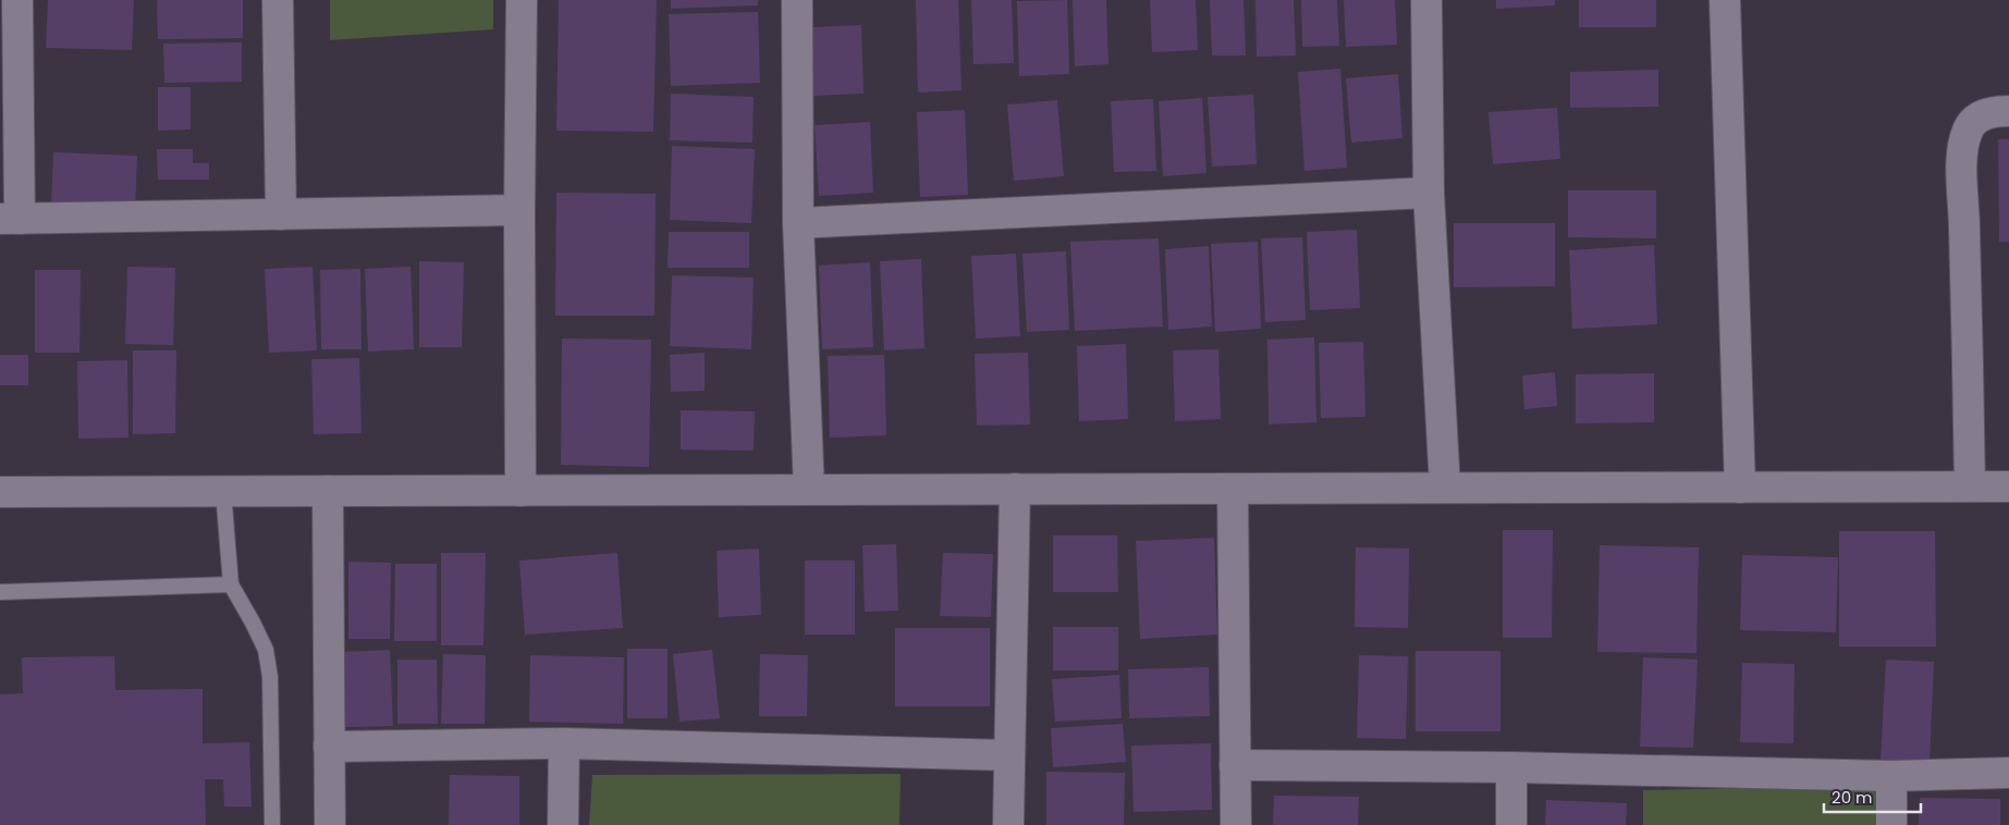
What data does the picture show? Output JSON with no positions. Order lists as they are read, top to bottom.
{
  "scale_bar": "20 m"
}
